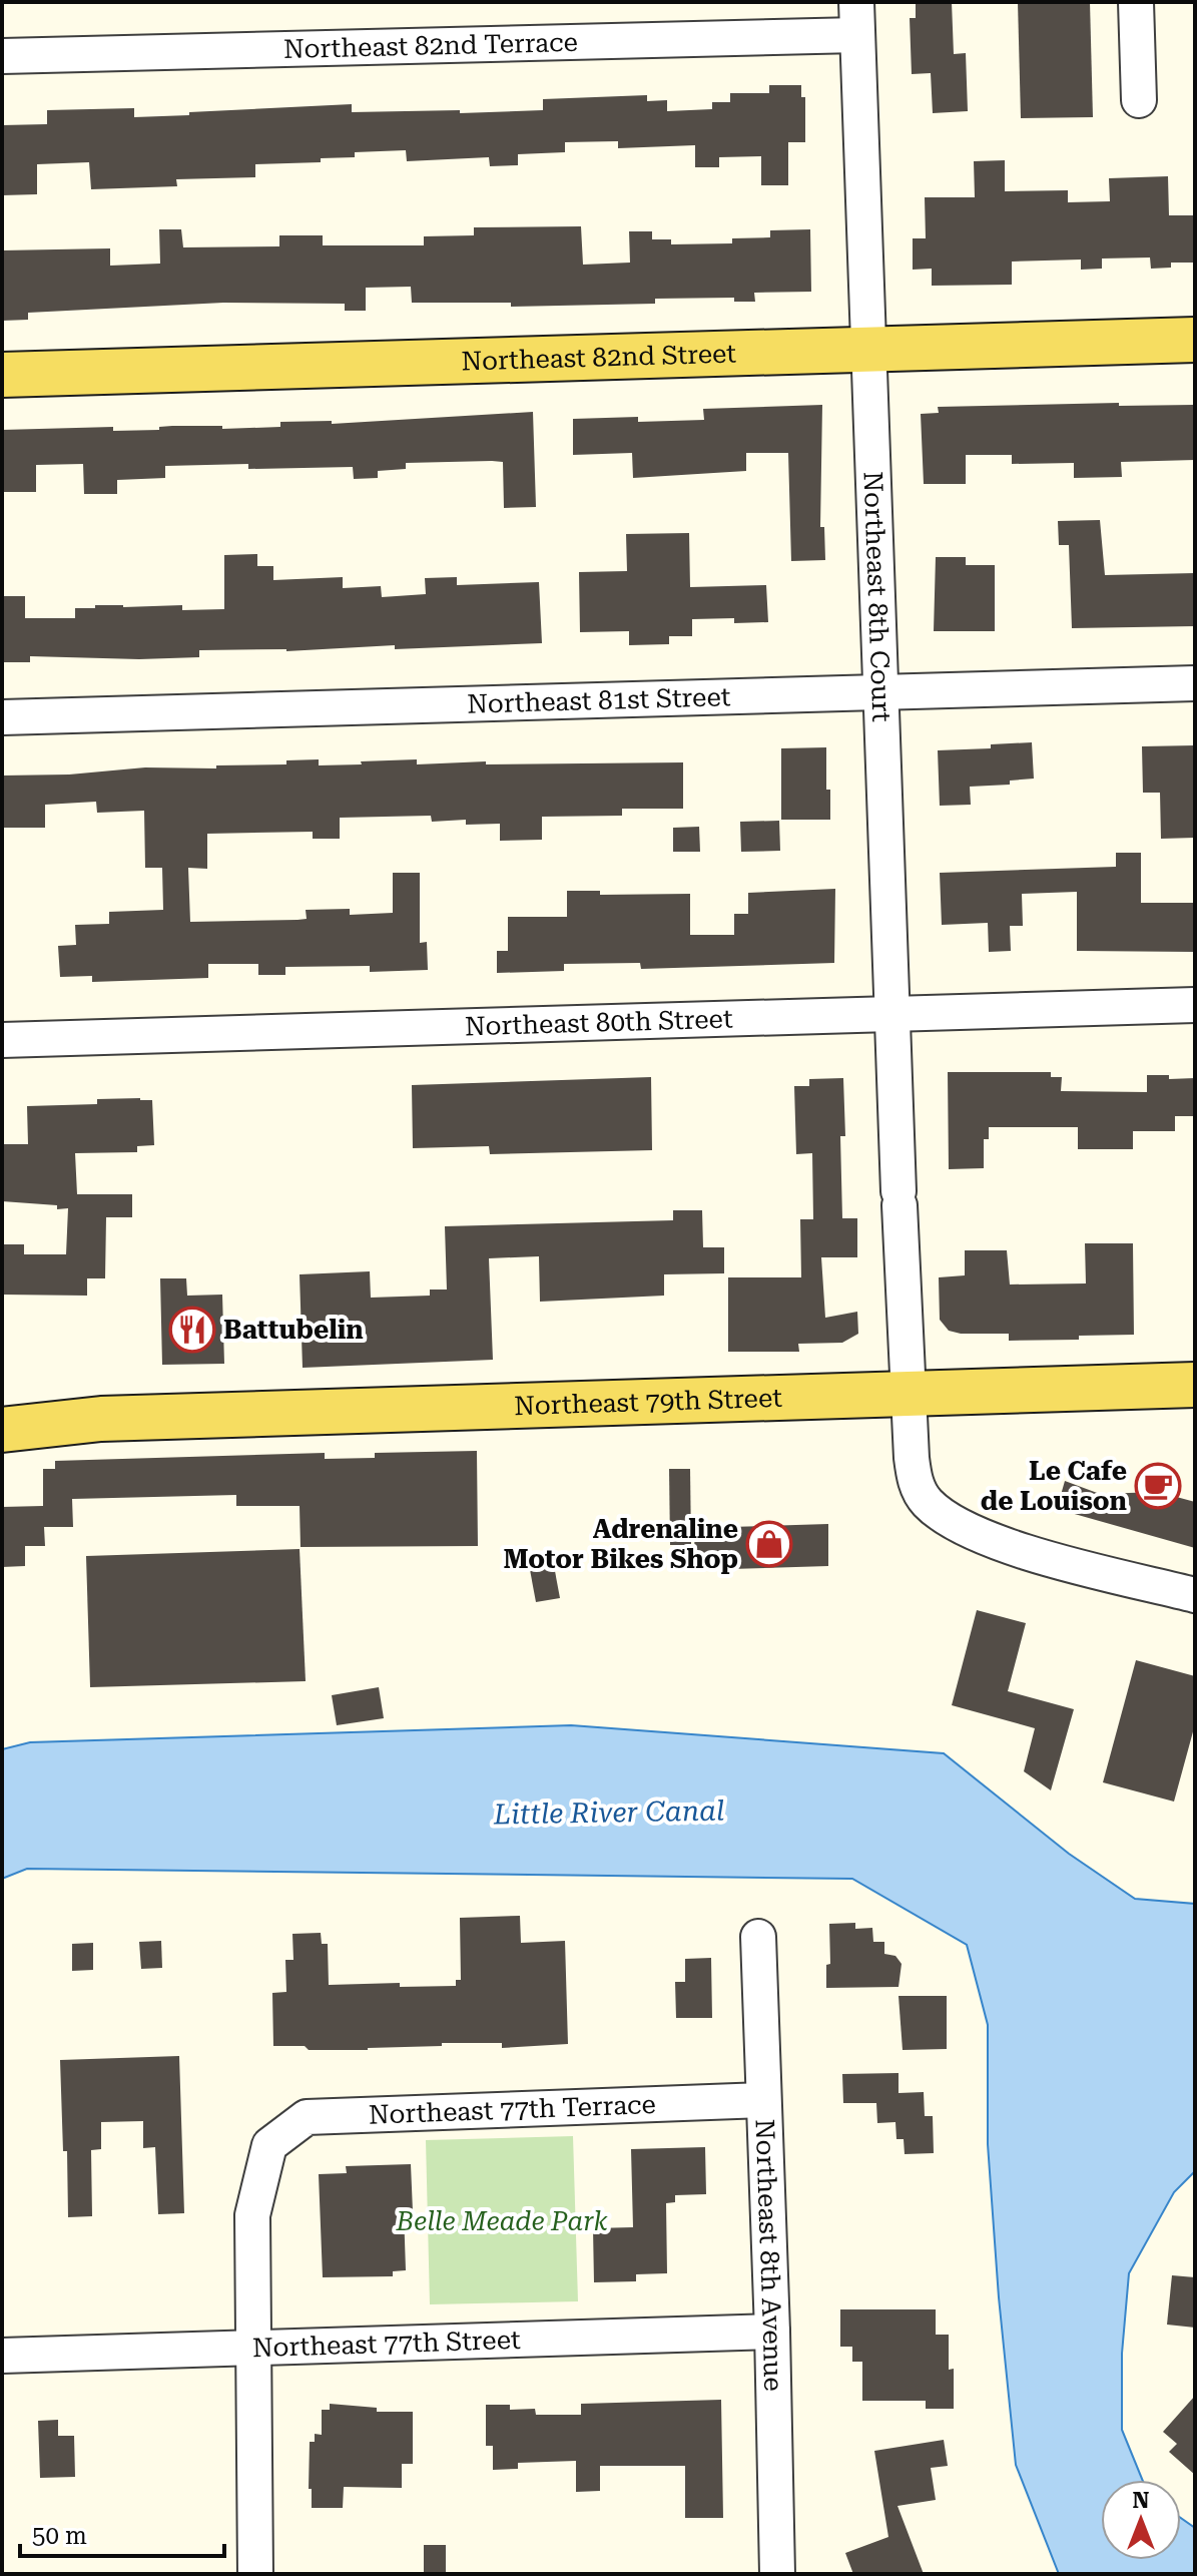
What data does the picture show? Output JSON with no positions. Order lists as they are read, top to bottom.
{
  "streets": {
    "main road": ["Northeast 82nd Street", "Northeast 79th Street"],
    "street": [
      "Northeast 82nd Terrace",
      "Northeast 8th Court",
      "Northeast 81st Street",
      "Northeast 80th Street",
      "Northeast 77th Terrace",
      "Northeast 8th Avenue",
      "Northeast 77th Street"
    ]
  },
  "crossings": [
    ["Northeast 82nd Terrace", "Northeast 8th Court"],
    ["Northeast 82nd Street", "Northeast 8th Court"],
    ["Northeast 8th Court", "Northeast 81st Street"],
    ["Northeast 8th Court", "Northeast 80th Street"],
    ["Northeast 8th Court", "Northeast 79th Street"],
    ["Northeast 77th Terrace", "Northeast 8th Avenue"],
    ["Northeast 77th Terrace", "Northeast 77th Street"],
    ["Northeast 8th Avenue", "Northeast 77th Street"]
  ],
  "water": ["Little River Canal"],
  "parks": ["Belle Meade Park"],
  "places": {
    "restaurant": ["Battubelin"],
    "cafe": ["Le Cafe de Louison"],
    "shop": ["Adrenaline Motor Bikes Shop"]
  },
  "scale_bar": "50 m",
  "north": "top"
}
